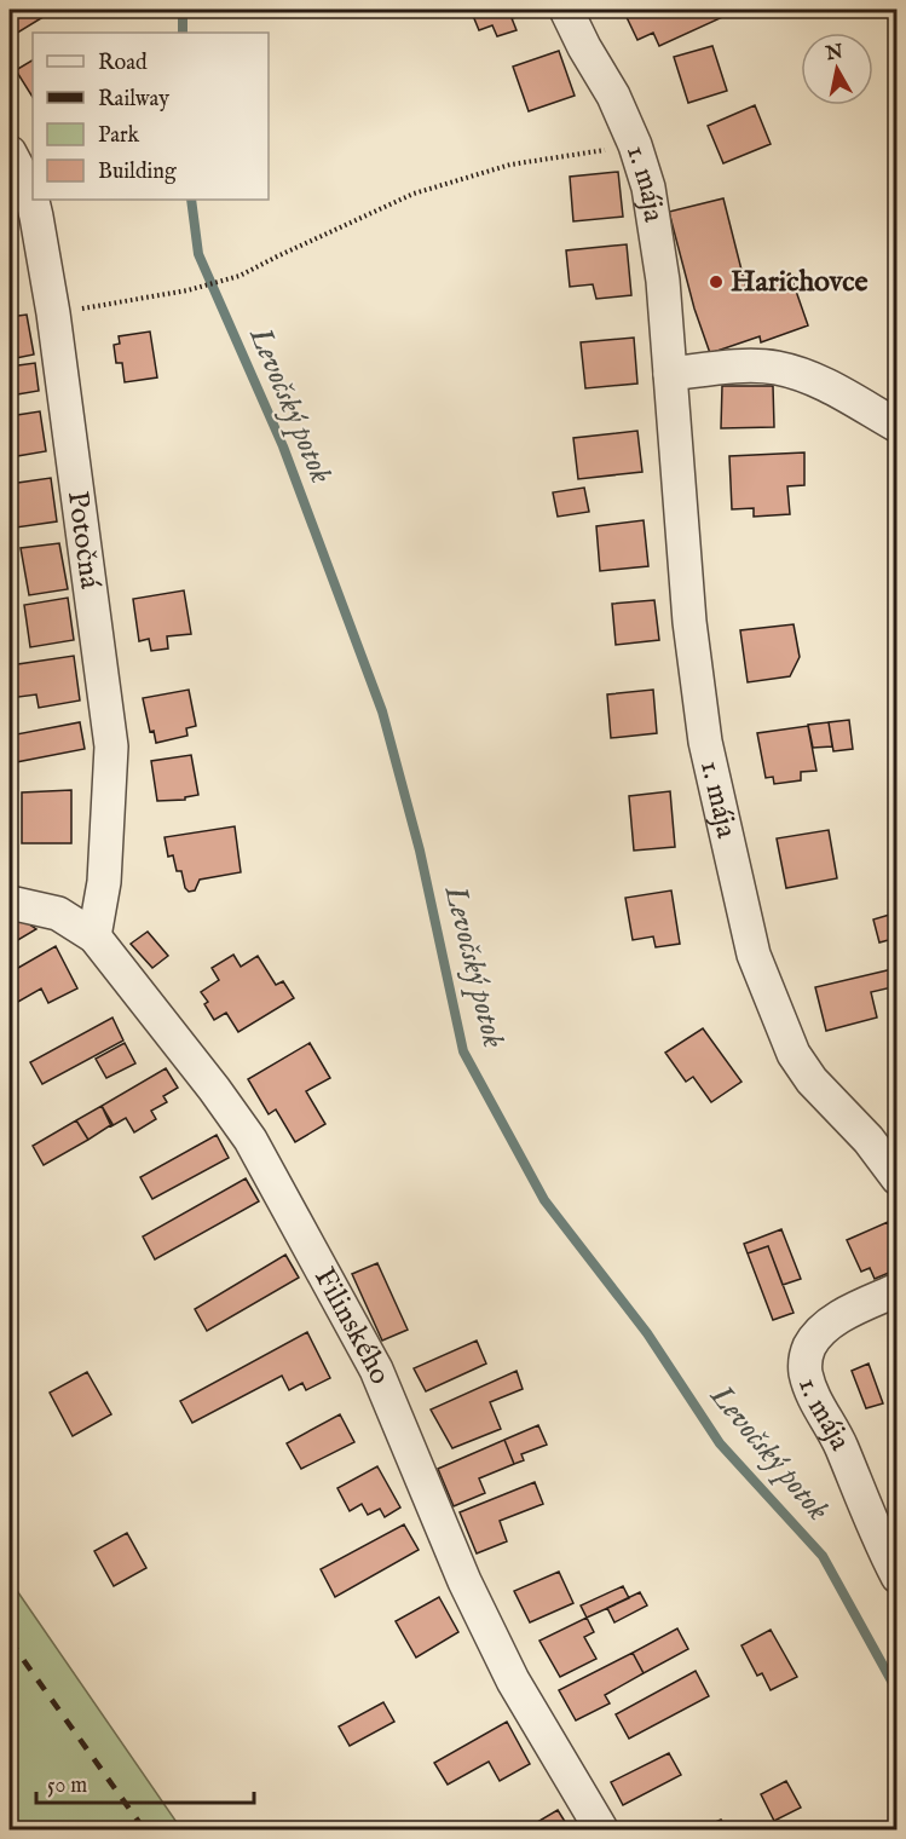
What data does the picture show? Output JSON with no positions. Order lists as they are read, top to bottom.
{
  "streets": {
    "street": ["1. mája", "Potočná", "Filinského"]
  },
  "crossings": [
    ["Potočná", "Filinského"]
  ],
  "water": ["Levočský potok"],
  "places": ["Harichovce"],
  "legend": [
    "Road",
    "Railway",
    "Park",
    "Building"
  ],
  "scale_bar": "50 m",
  "north": "top"
}
